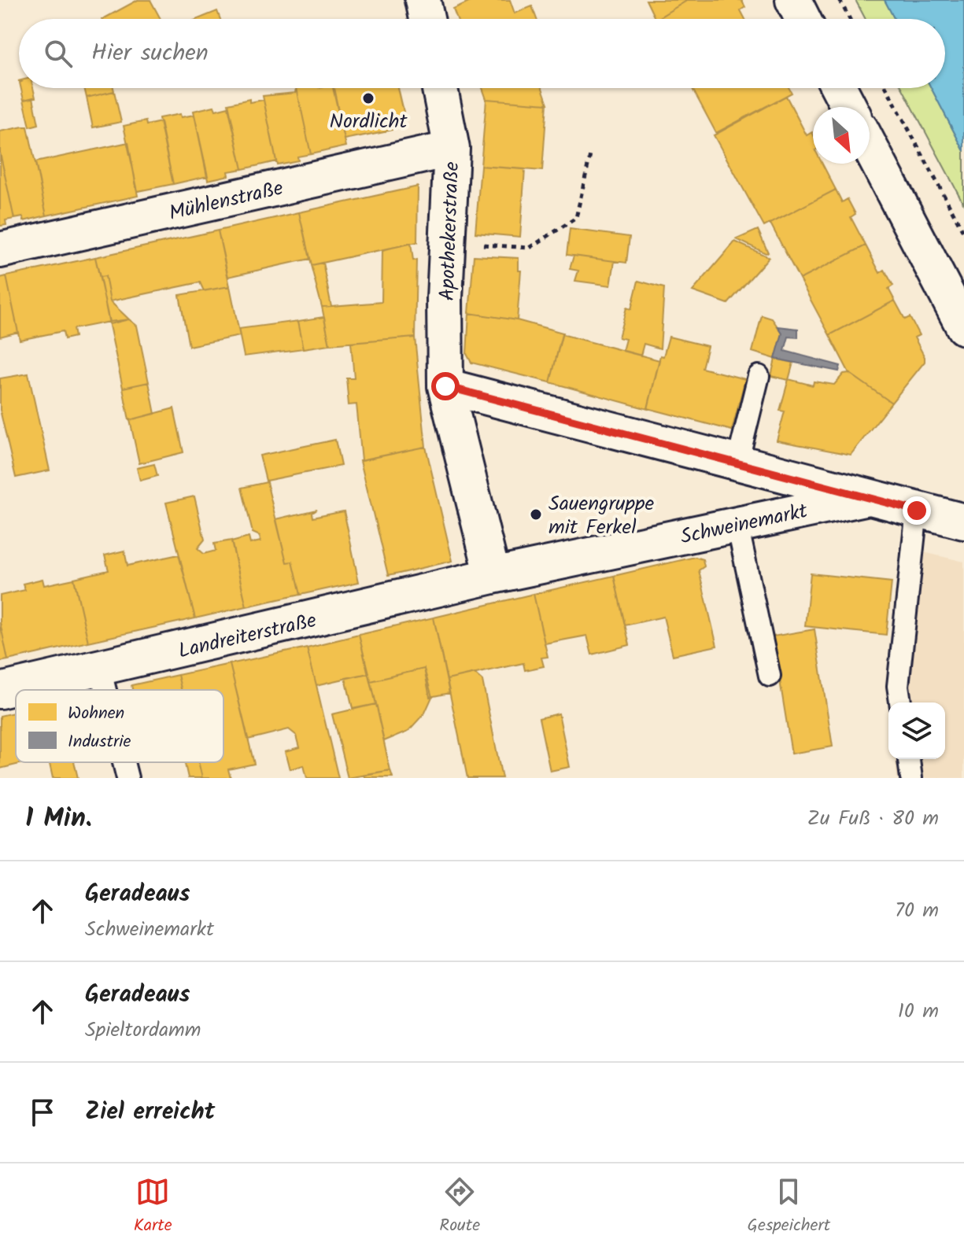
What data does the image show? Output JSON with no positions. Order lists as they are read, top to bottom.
{
  "streets": {
    "street": [
      "Mühlenstraße",
      "Apothekerstraße",
      "Schweinemarkt",
      "Landreiterstraße"
    ]
  },
  "crossings": [
    ["Mühlenstraße", "Apothekerstraße"],
    ["Apothekerstraße", "Schweinemarkt"],
    ["Schweinemarkt", "Landreiterstraße"]
  ],
  "places": ["Nordlicht", "Sauengruppe mit Ferkel"],
  "legend": ["Wohnen", "Industrie"],
  "north": "bottom right",
  "page": {
    "search": "Hier suchen",
    "heading": ["1 Min.", "Zu Fuß · 80 m"],
    "list": [
      ["Geradeaus", "Schweinemarkt", "70 m"],
      ["Geradeaus", "Spieltordamm", "10 m"],
      "Ziel erreicht"
    ],
    "nav": ["Karte", "Route", "Gespeichert"]
  }
}
